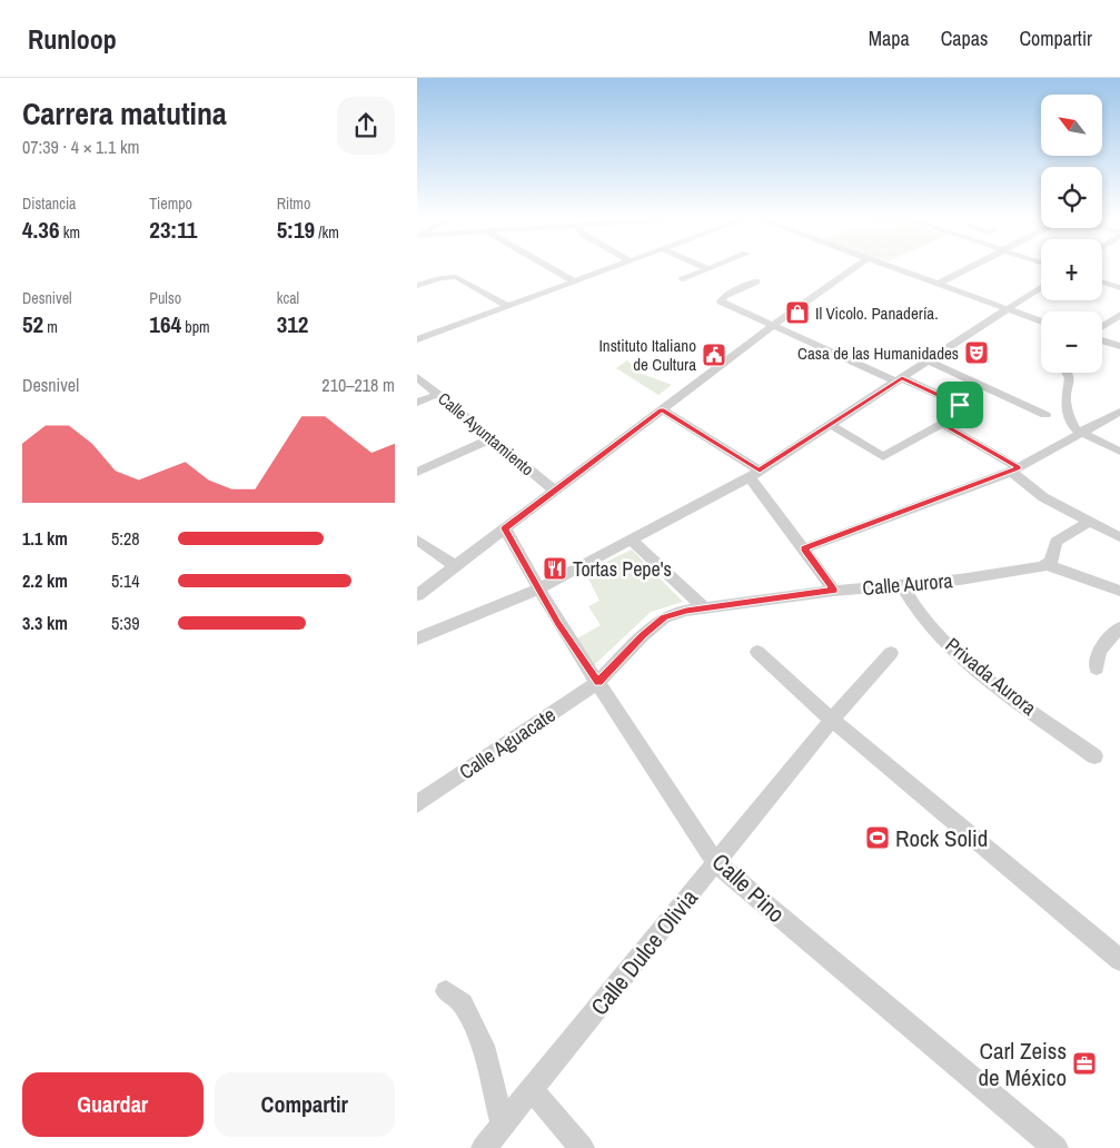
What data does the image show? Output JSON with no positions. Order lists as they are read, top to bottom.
{
  "streets": {
    "street": [
      "Calle Ayuntamiento",
      "Calle Aurora",
      "Privada Aurora",
      "Calle Aguacate",
      "Calle Pino",
      "Calle Dulce Olivia"
    ]
  },
  "crossings": [
    ["Calle Aurora", "Privada Aurora"],
    ["Calle Aurora", "Calle Aguacate"],
    ["Calle Aurora", "Calle Pino"],
    ["Calle Aguacate", "Calle Pino"],
    ["Calle Pino", "Calle Dulce Olivia"]
  ],
  "places": {
    "shop": ["Il Vicolo. Panadería."],
    "theatre": ["Casa de las Humanidades"],
    "public building": ["Instituto Italiano de Cultura"],
    "restaurant": ["Tortas Pepe's"],
    "sports": ["Rock Solid"],
    "office": ["Carl Zeiss de México"]
  },
  "north": "top left",
  "page": {
    "header": "Runloop",
    "nav": ["Mapa", "Capas", "Compartir"],
    "heading": ["Carrera matutina", "07:39 · 4 × 1.1 km"],
    "map_buttons": ["+", "−"],
    "stats": [
      ["Distancia", "4.36 km"],
      ["Tiempo", "23:11"],
      ["Ritmo", "5:19 /km"],
      ["Desnivel", "52 m"],
      ["Pulso", "164 bpm"],
      ["kcal", "312"]
    ],
    "chart": ["Desnivel", "210–218 m"],
    "list": [
      {
        "name": "1.1 km",
        "note": "5:28"
      },
      {
        "name": "2.2 km",
        "note": "5:14"
      },
      {
        "name": "3.3 km",
        "note": "5:39"
      }
    ],
    "buttons": ["Guardar", "Compartir"]
  }
}
